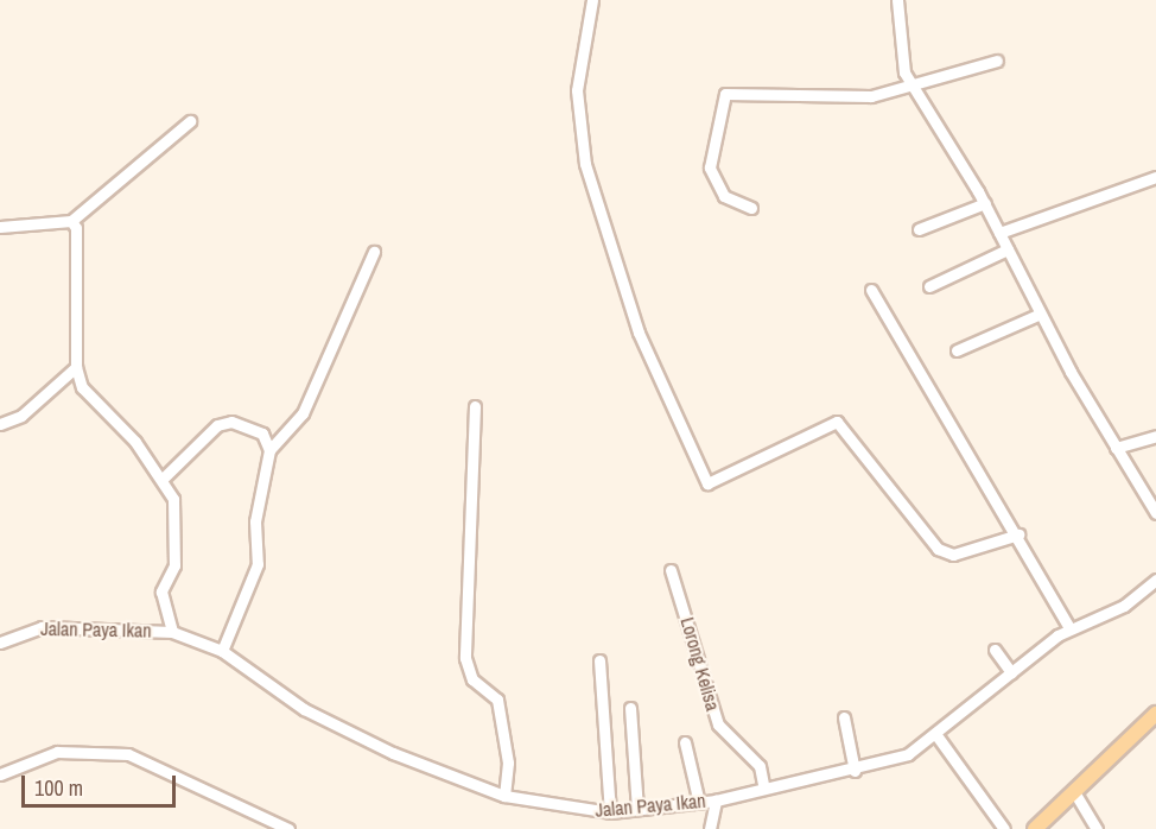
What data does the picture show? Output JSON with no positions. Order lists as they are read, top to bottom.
{
  "streets": {
    "street": ["Jalan Paya Ikan", "Lorong Kelisa"]
  },
  "crossings": [
    ["Jalan Paya Ikan", "Lorong Kelisa"]
  ],
  "scale_bar": "100 m"
}
